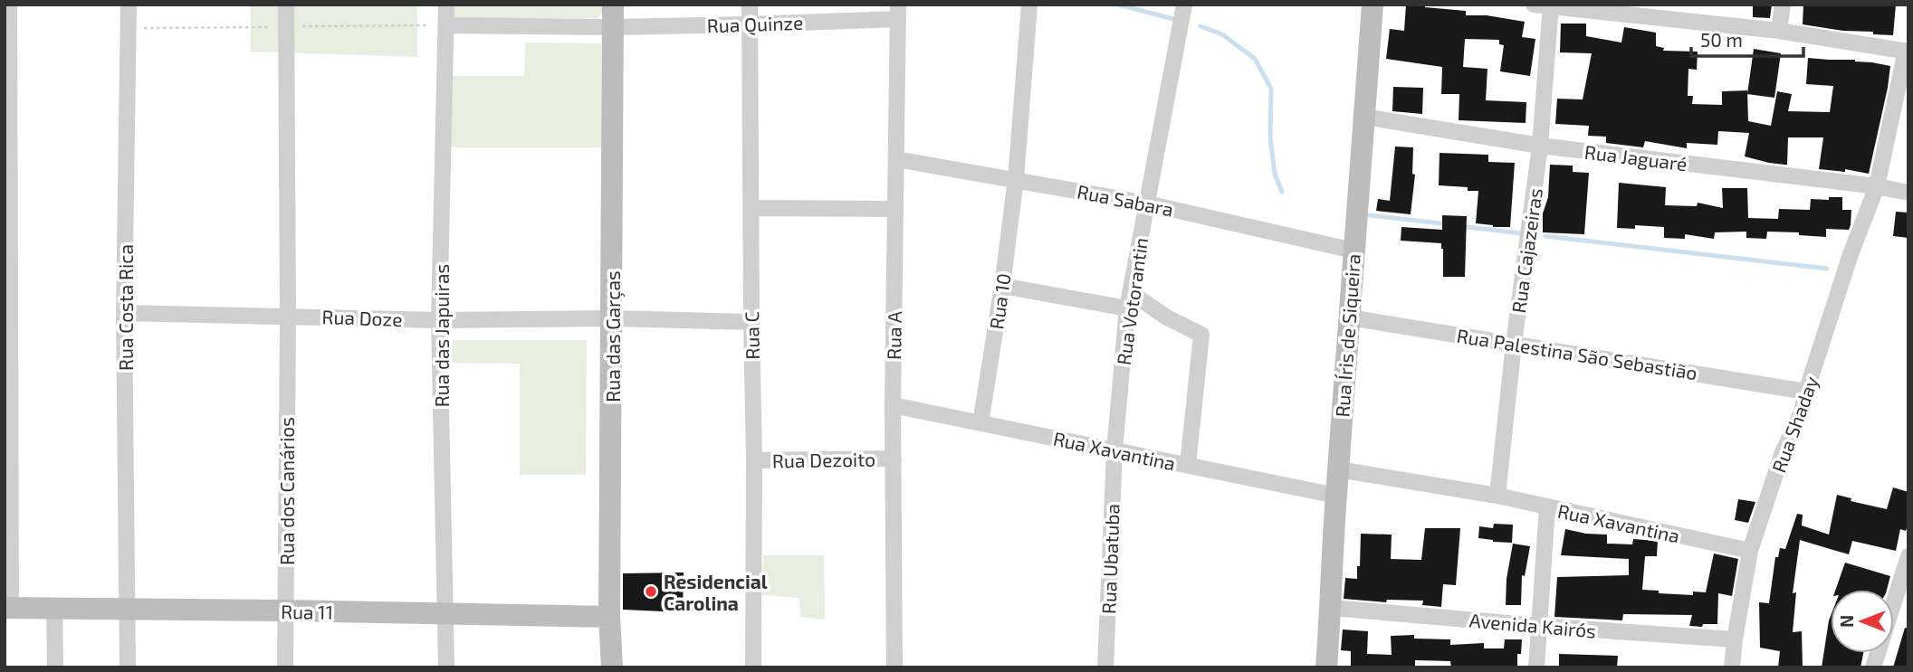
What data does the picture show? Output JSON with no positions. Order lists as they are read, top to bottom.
{
  "streets": {
    "street": [
      "Rua Quinze",
      "Rua Jaguaré",
      "Rua Sabara",
      "Rua Cajazeiras",
      "Rua 10",
      "Rua Votorantin",
      "Rua Costa Rica",
      "Rua Doze",
      "Rua das Japuiras",
      "Rua C",
      "Rua A",
      "Rua Íris de Siqueira",
      "Rua das Garças",
      "Rua Palestina São Sebastião",
      "Rua Shaday",
      "Rua Xavantina",
      "Rua Dezoito",
      "Rua dos Canários",
      "Rua Ubatuba",
      "Rua 11",
      "Avenida Kairós"
    ]
  },
  "crossings": [
    ["Rua Quinze", "Rua das Japuiras"],
    ["Rua Quinze", "Rua C"],
    ["Rua Quinze", "Rua A"],
    ["Rua Quinze", "Rua das Garças"],
    ["Rua Jaguaré", "Rua Cajazeiras"],
    ["Rua Jaguaré", "Rua Íris de Siqueira"],
    ["Rua Jaguaré", "Rua Shaday"],
    ["Rua Sabara", "Rua 10"],
    ["Rua Sabara", "Rua Votorantin"],
    ["Rua Sabara", "Rua A"],
    ["Rua Sabara", "Rua Íris de Siqueira"],
    ["Rua Cajazeiras", "Rua Palestina São Sebastião"],
    ["Rua Cajazeiras", "Rua Xavantina"],
    ["Rua 10", "Rua Xavantina"],
    ["Rua Votorantin", "Rua Xavantina"],
    ["Rua Votorantin", "Rua Ubatuba"],
    ["Rua Costa Rica", "Rua Doze"],
    ["Rua Costa Rica", "Rua 11"],
    ["Rua Doze", "Rua das Japuiras"],
    ["Rua Doze", "Rua C"],
    ["Rua Doze", "Rua das Garças"],
    ["Rua Doze", "Rua dos Canários"],
    ["Rua das Japuiras", "Rua 11"],
    ["Rua C", "Rua Dezoito"],
    ["Rua A", "Rua Xavantina"],
    ["Rua A", "Rua Dezoito"],
    ["Rua Íris de Siqueira", "Rua Palestina São Sebastião"],
    ["Rua Íris de Siqueira", "Rua Xavantina"],
    ["Rua Íris de Siqueira", "Avenida Kairós"],
    ["Rua das Garças", "Rua 11"],
    ["Rua Palestina São Sebastião", "Rua Shaday"],
    ["Rua Shaday", "Rua Xavantina"],
    ["Rua Shaday", "Avenida Kairós"],
    ["Rua Xavantina", "Rua Ubatuba"],
    ["Rua dos Canários", "Rua 11"]
  ],
  "places": ["Residencial Carolina"],
  "scale_bar": "50 m",
  "north": "left"
}
